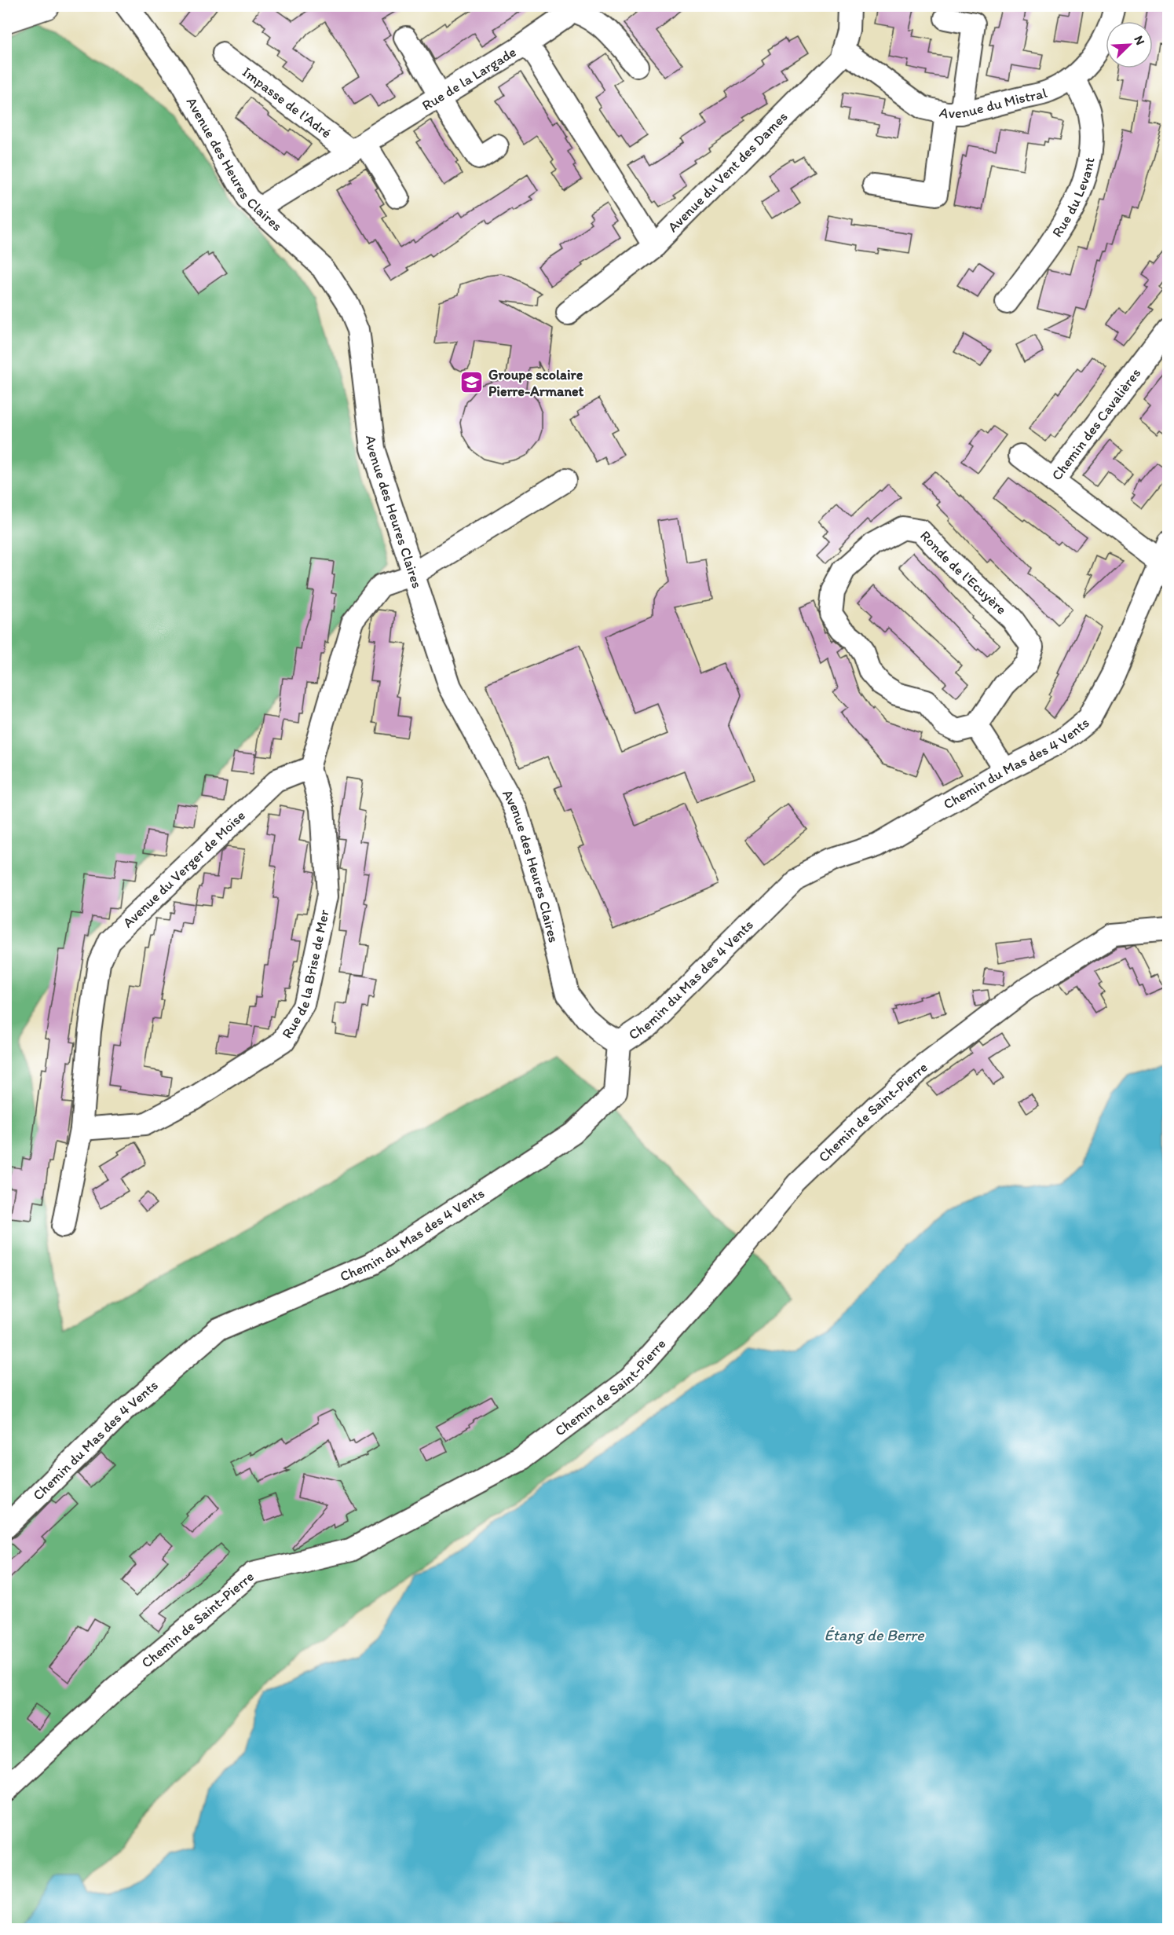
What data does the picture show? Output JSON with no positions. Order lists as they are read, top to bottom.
{
  "streets": {
    "street": [
      "Rue de la Largade",
      "Avenue du Mistral",
      "Impasse de l'Adré",
      "Avenue des Heures Claires",
      "Avenue du Vent des Dames",
      "Rue du Levant",
      "Chemin des Cavalières",
      "Ronde de l'Ecuyère",
      "Chemin du Mas des 4 Vents",
      "Avenue du Verger de Moïse",
      "Rue de la Brise de Mer",
      "Chemin de Saint-Pierre"
    ]
  },
  "crossings": [
    ["Rue de la Largade", "Impasse de l'Adré"],
    ["Rue de la Largade", "Avenue des Heures Claires"],
    ["Rue de la Largade", "Avenue du Vent des Dames"],
    ["Avenue du Mistral", "Avenue du Vent des Dames"],
    ["Avenue du Mistral", "Rue du Levant"],
    ["Avenue des Heures Claires", "Chemin du Mas des 4 Vents"],
    ["Chemin des Cavalières", "Chemin du Mas des 4 Vents"],
    ["Avenue du Verger de Moïse", "Rue de la Brise de Mer"]
  ],
  "water": ["Étang de Berre"],
  "places": {
    "school or university": ["Groupe scolaire Pierre-Armanet"]
  },
  "north": "top right"
}
